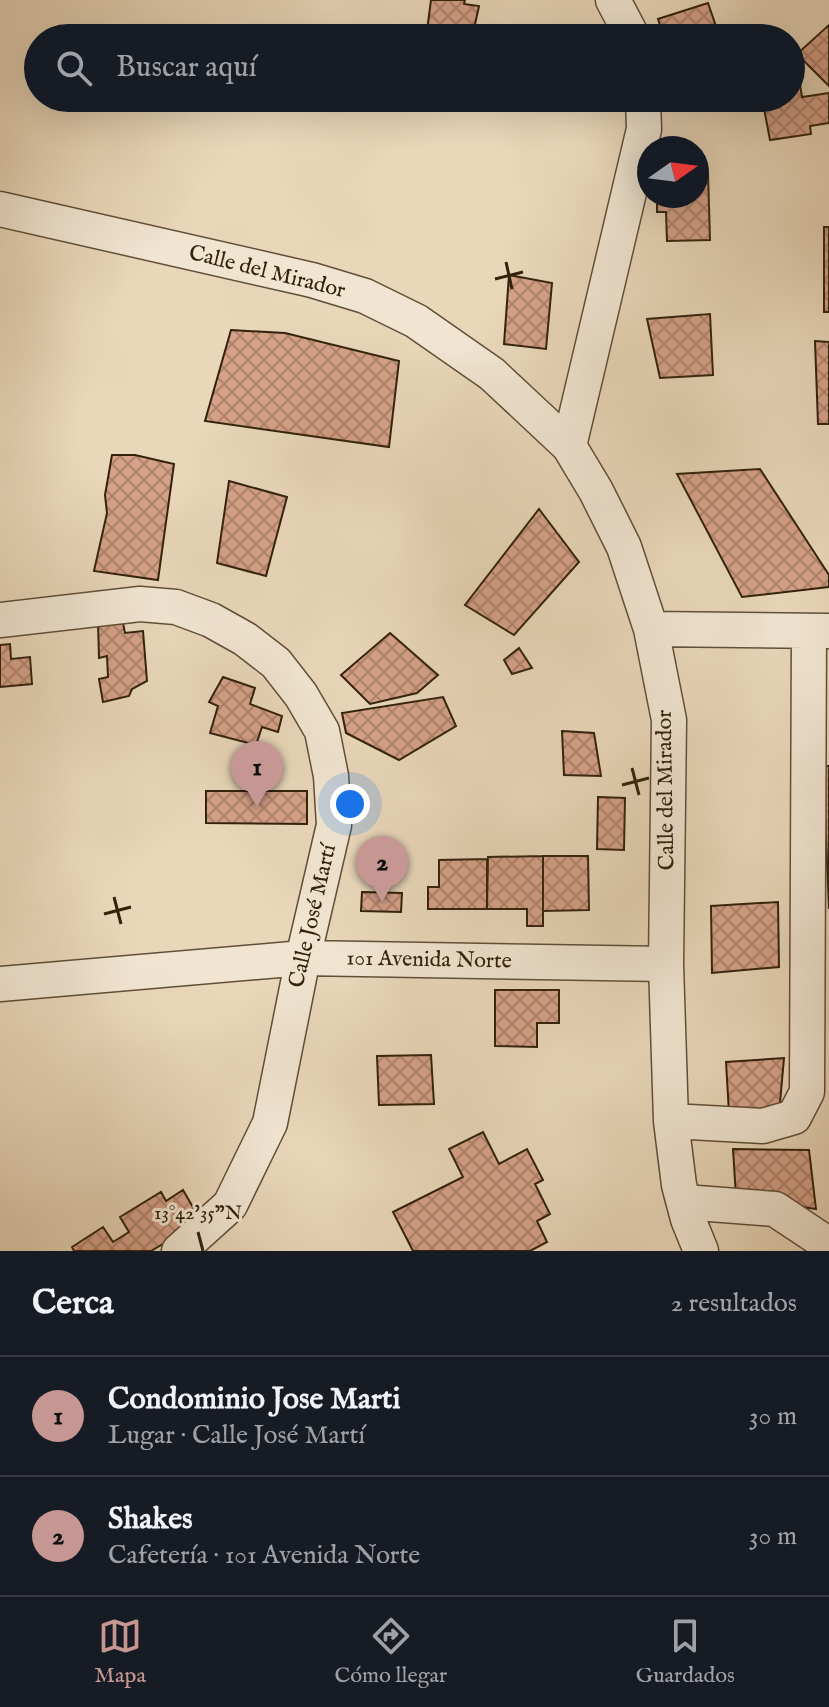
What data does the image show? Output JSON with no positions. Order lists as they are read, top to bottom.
{
  "streets": {
    "street": ["Calle del Mirador", "Calle José Martí", "101 Avenida Norte"]
  },
  "crossings": [
    ["Calle del Mirador", "101 Avenida Norte"],
    ["Calle José Martí", "101 Avenida Norte"]
  ],
  "north": "right",
  "page": {
    "search": "Buscar aquí",
    "pins": ["1", "2"],
    "heading": ["Cerca", "2 resultados"],
    "list": [
      {
        "mark": "1",
        "name": "Condominio Jose Marti",
        "note": "Lugar · Calle José Martí",
        "value": "30 m"
      },
      {
        "mark": "2",
        "name": "Shakes",
        "note": "Cafetería · 101 Avenida Norte",
        "value": "30 m"
      }
    ],
    "nav": ["Mapa", "Cómo llegar", "Guardados"]
  },
  "coordinates": ["13°42'35\"N"]
}
